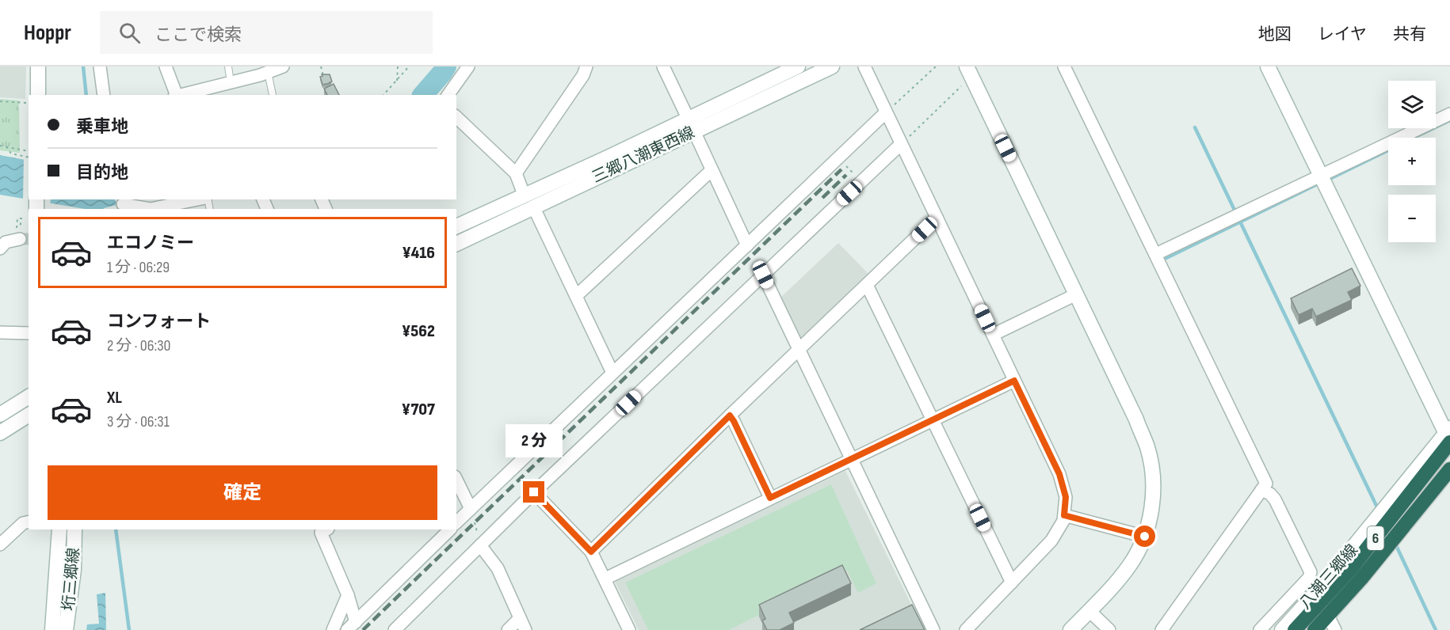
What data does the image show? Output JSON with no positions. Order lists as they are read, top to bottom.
{
  "streets": {
    "highway": ["6"],
    "street": ["三郷八潮東西線", "八潮三郷線", "垳三郷線"]
  },
  "crossings": [
    ["6", "八潮三郷線"]
  ],
  "page": {
    "header": "Hoppr",
    "search": "ここで検索",
    "nav": ["地図", "レイヤ", "共有"],
    "map_buttons": ["+", "−"],
    "banner": ["乗車地", "目的地"],
    "list": [
      {
        "name": "エコノミー",
        "note": "1 分 · 06:29",
        "value": "¥416"
      },
      {
        "name": "コンフォート",
        "note": "2 分 · 06:30",
        "value": "¥562"
      },
      {
        "name": "XL",
        "note": "3 分 · 06:31",
        "value": "¥707"
      }
    ],
    "bubble": "2 分",
    "buttons": "確定"
  }
}
